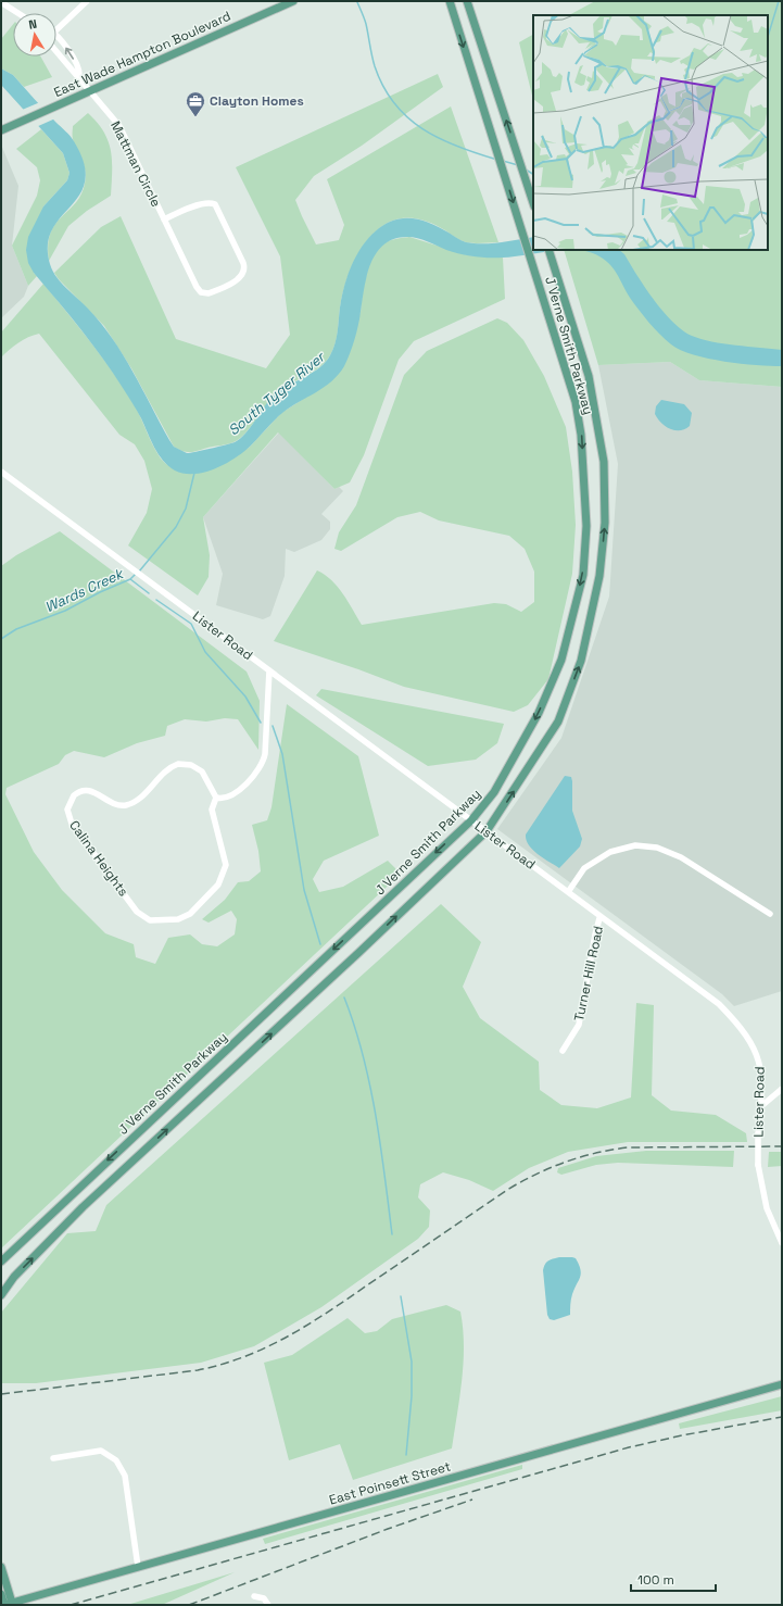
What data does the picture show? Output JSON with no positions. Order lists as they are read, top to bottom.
{
  "streets": {
    "main road": ["East Wade Hampton Boulevard", "J Verne Smith Parkway", "East Poinsett Street"],
    "street": [
      "Mattman Circle",
      "Lister Road",
      "Calina Heights",
      "Turner Hill Road"
    ]
  },
  "crossings": [
    ["East Wade Hampton Boulevard", "Mattman Circle"],
    ["J Verne Smith Parkway", "Lister Road"],
    ["Lister Road", "Turner Hill Road"]
  ],
  "water": ["South Tyger River", "Wards Creek"],
  "places": {
    "office": ["Clayton Homes"]
  },
  "scale_bar": "100 m",
  "north": "top"
}
